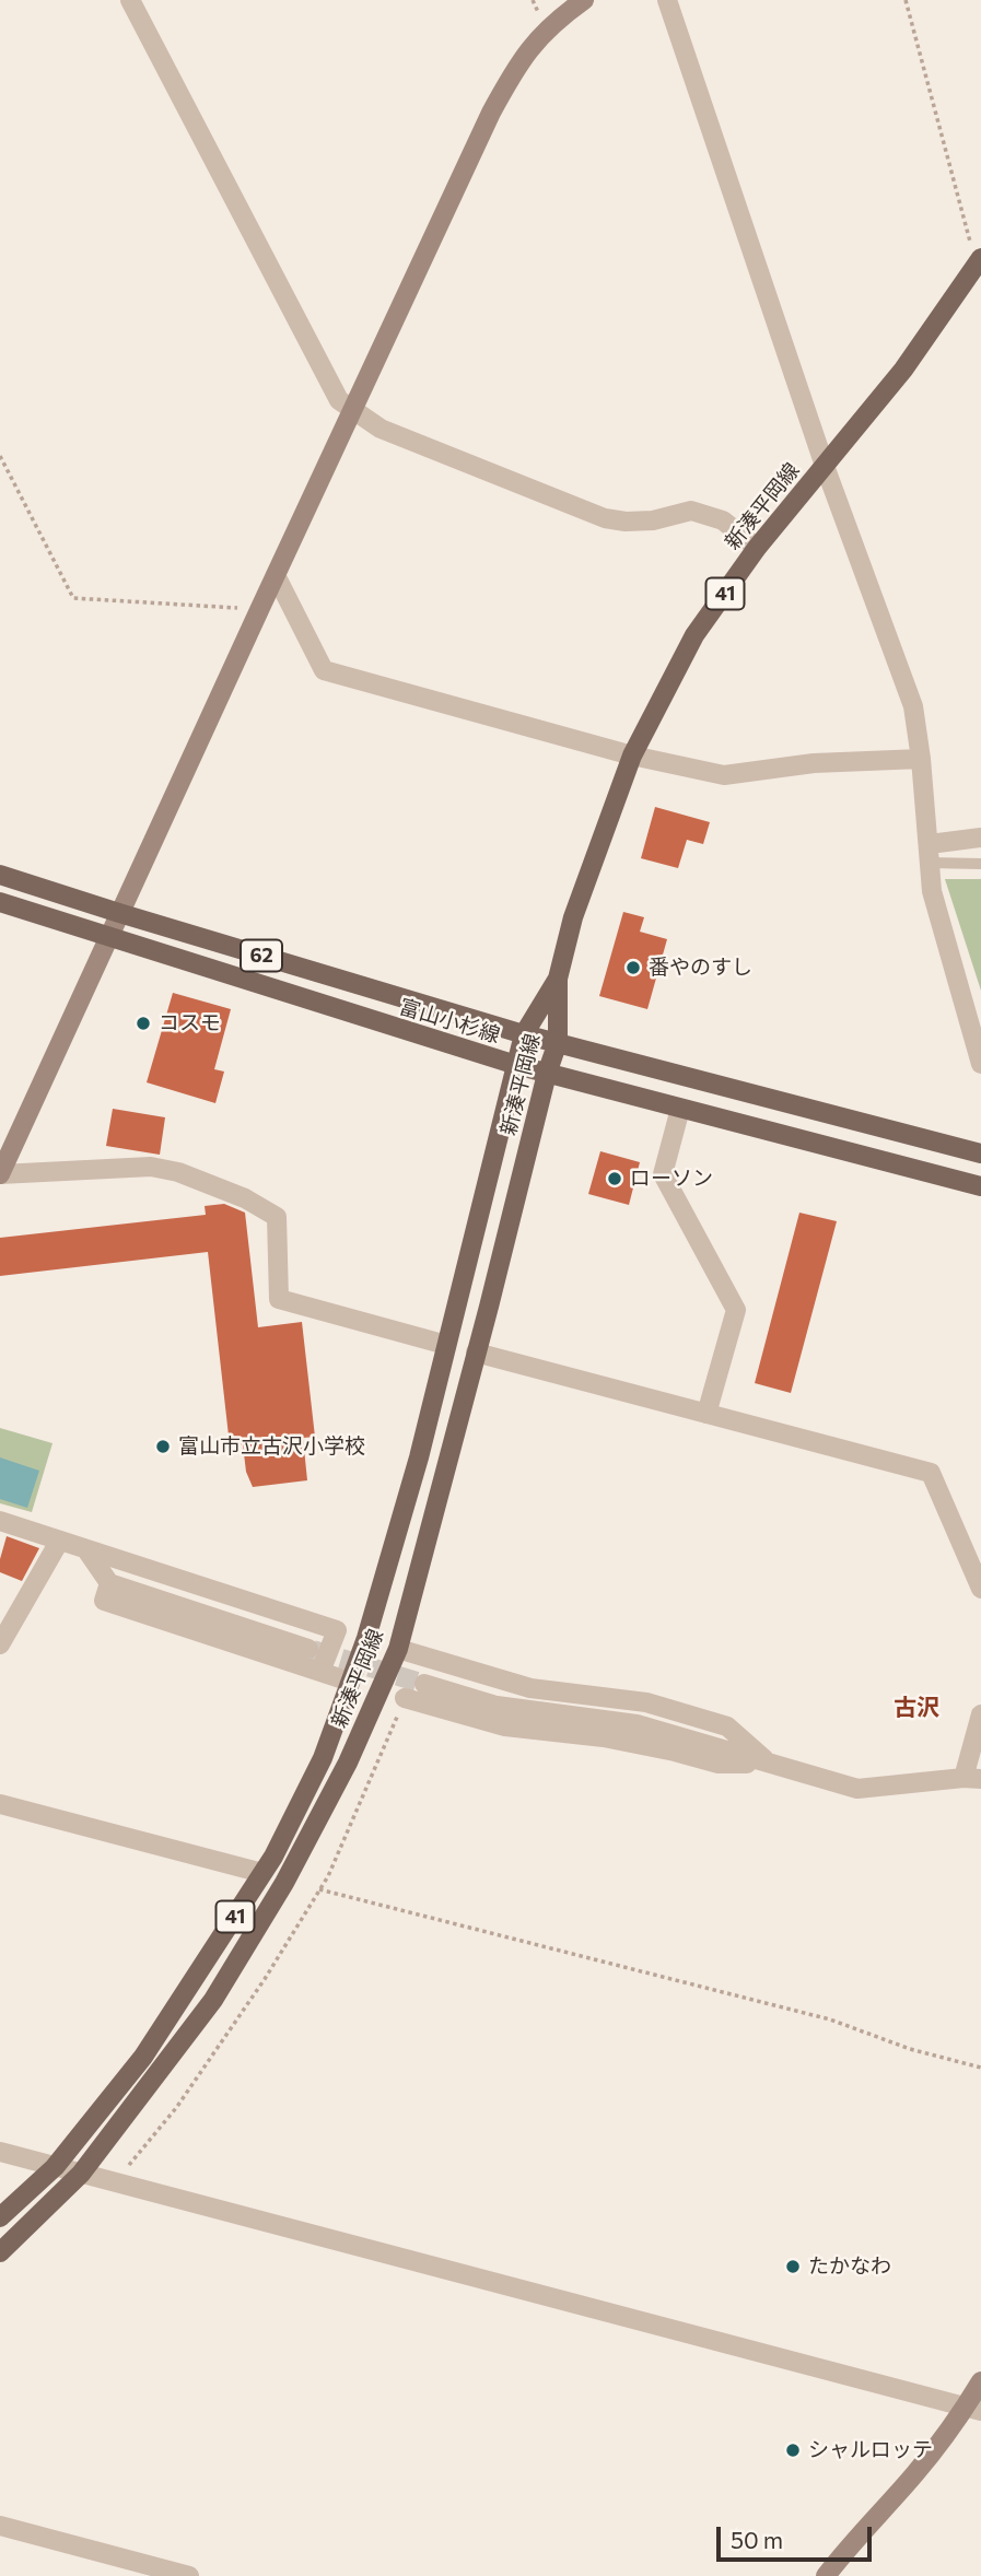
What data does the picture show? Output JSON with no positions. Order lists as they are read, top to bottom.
{
  "streets": {
    "main road": [
      "新湊平岡線",
      "41",
      "62",
      "富山小杉線"
    ]
  },
  "crossings": [
    ["新湊平岡線", "富山小杉線"]
  ],
  "districts": ["古沢"],
  "places": [
    "番やのすし",
    "コスモ",
    "ローソン",
    "富山市立古沢小学校",
    "たかなわ",
    "シャルロッテ"
  ],
  "scale_bar": "50 m"
}
